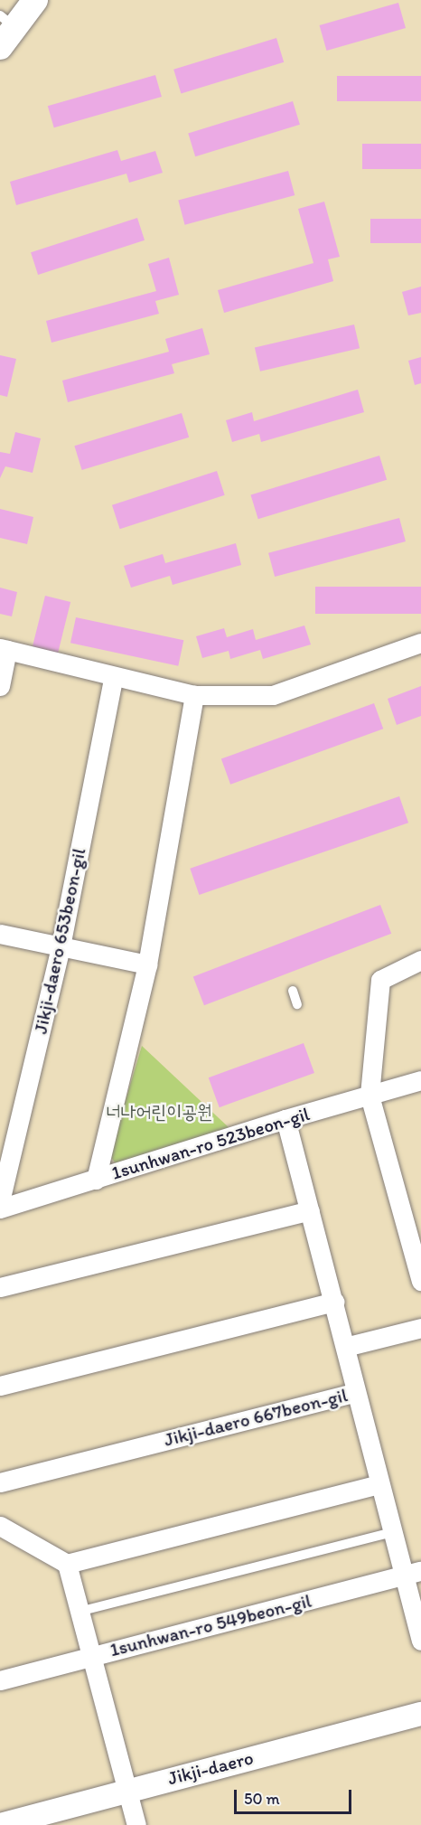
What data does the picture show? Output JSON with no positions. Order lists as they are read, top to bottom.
{
  "streets": {
    "street": [
      "Jikji-daero 653beon-gil",
      "1sunhwan-ro 523beon-gil",
      "Jikji-daero 667beon-gil",
      "1sunhwan-ro 549beon-gil",
      "Jikji-daero"
    ]
  },
  "crossings": [
    ["1sunhwan-ro 523beon-gil", "Jikji-daero 667beon-gil"],
    ["Jikji-daero 667beon-gil", "1sunhwan-ro 549beon-gil"]
  ],
  "parks": ["너나어린이공원"],
  "scale_bar": "50 m"
}
